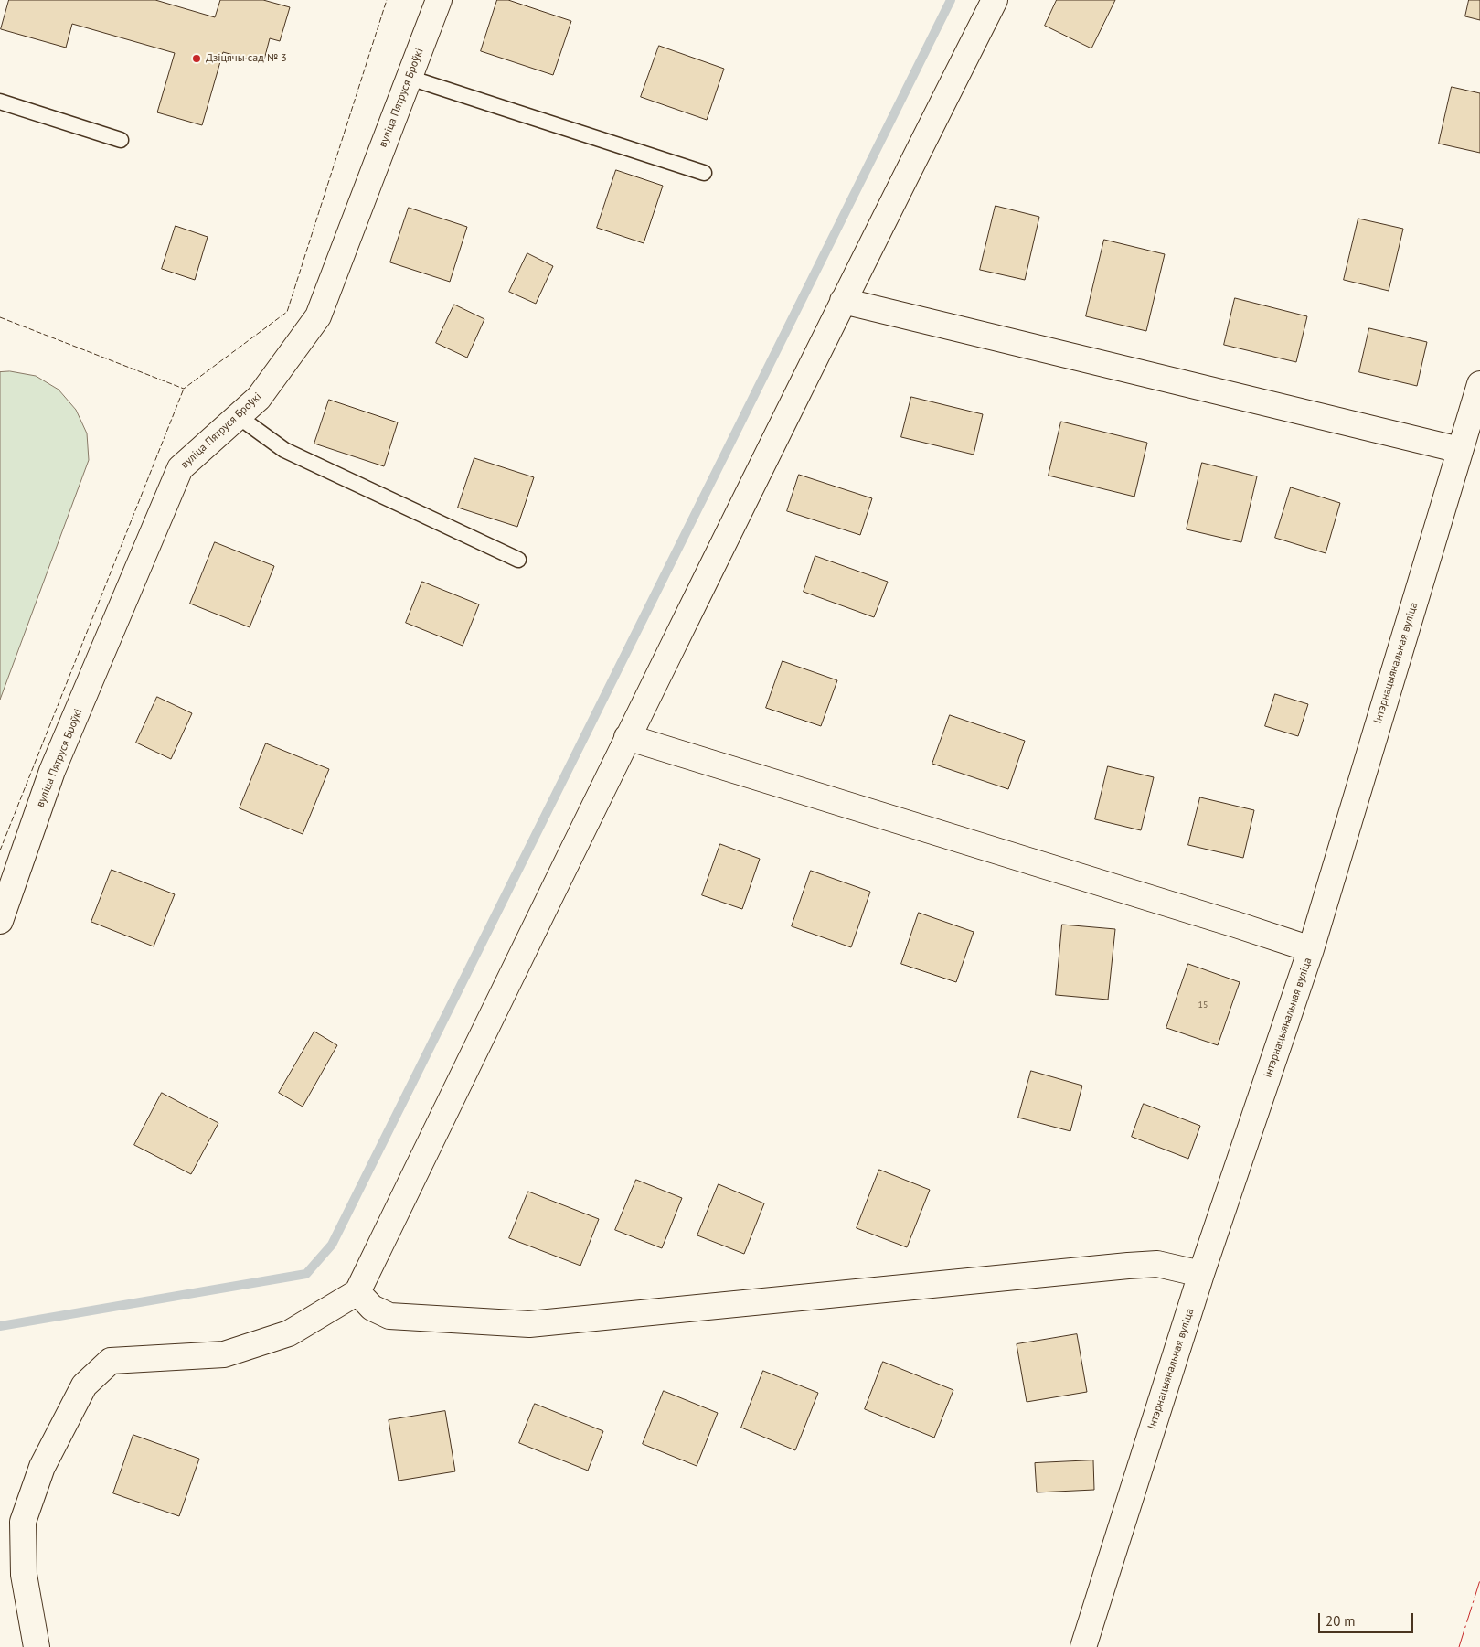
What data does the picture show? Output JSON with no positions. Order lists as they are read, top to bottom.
{
  "streets": {
    "street": ["вуліца Пятруся Броўкі", "Інтэрнацыянальная вуліца"]
  },
  "places": ["Дзіцячы сад № 3"],
  "house_numbers": ["15"],
  "scale_bar": "20 m"
}
